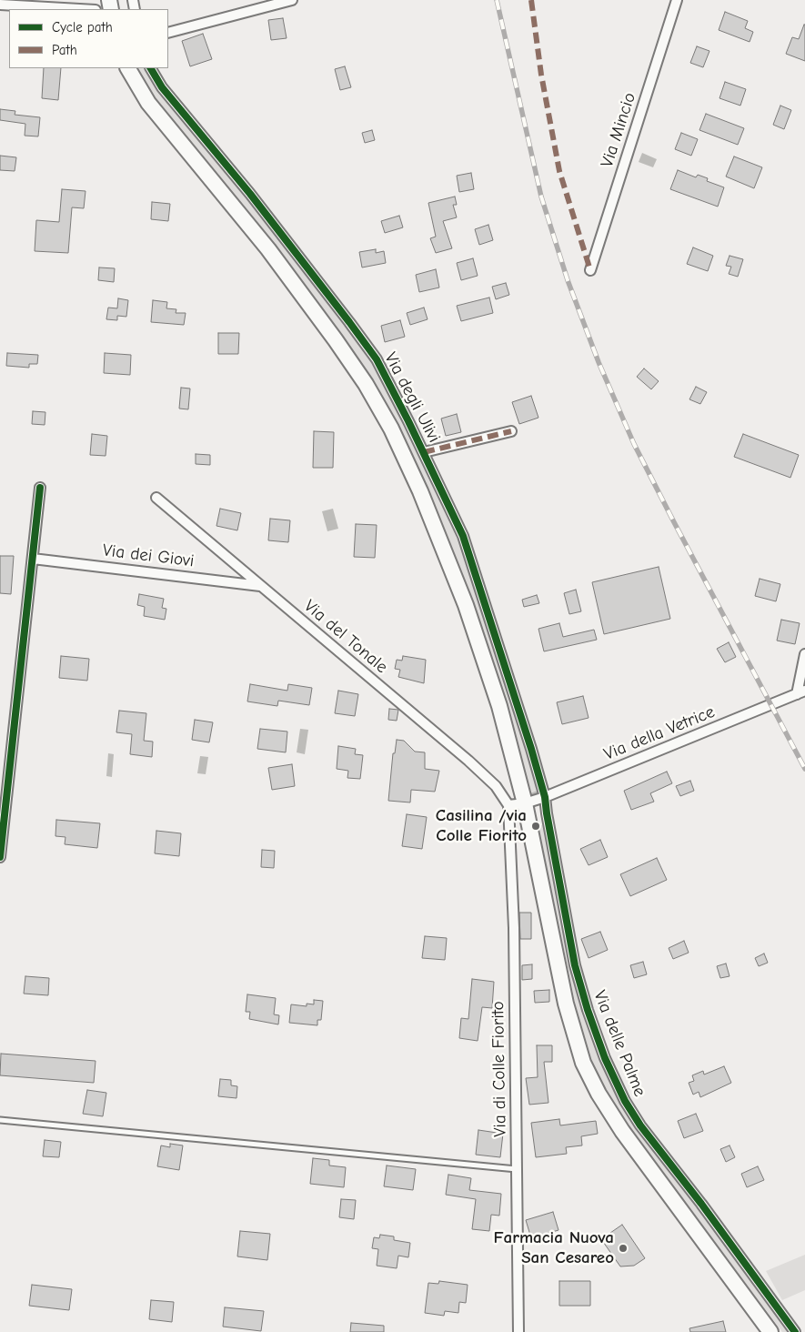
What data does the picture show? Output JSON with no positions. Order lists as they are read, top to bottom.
{
  "streets": {
    "street": [
      "Via Mincio",
      "Via degli Ulivi",
      "Via dei Giovi",
      "Via del Tonale",
      "Via della Vetrice",
      "Via delle Palme",
      "Via di Colle Fiorito"
    ]
  },
  "crossings": [
    ["Via degli Ulivi", "Via della Vetrice"],
    ["Via degli Ulivi", "Via delle Palme"],
    ["Via dei Giovi", "Via del Tonale"],
    ["Via del Tonale", "Via della Vetrice"],
    ["Via del Tonale", "Via di Colle Fiorito"],
    ["Via della Vetrice", "Via delle Palme"],
    ["Via della Vetrice", "Via di Colle Fiorito"]
  ],
  "places": ["Casilina /via Colle Fiorito", "Farmacia Nuova San Cesareo"],
  "legend": ["Cycle path", "Path"]
}
